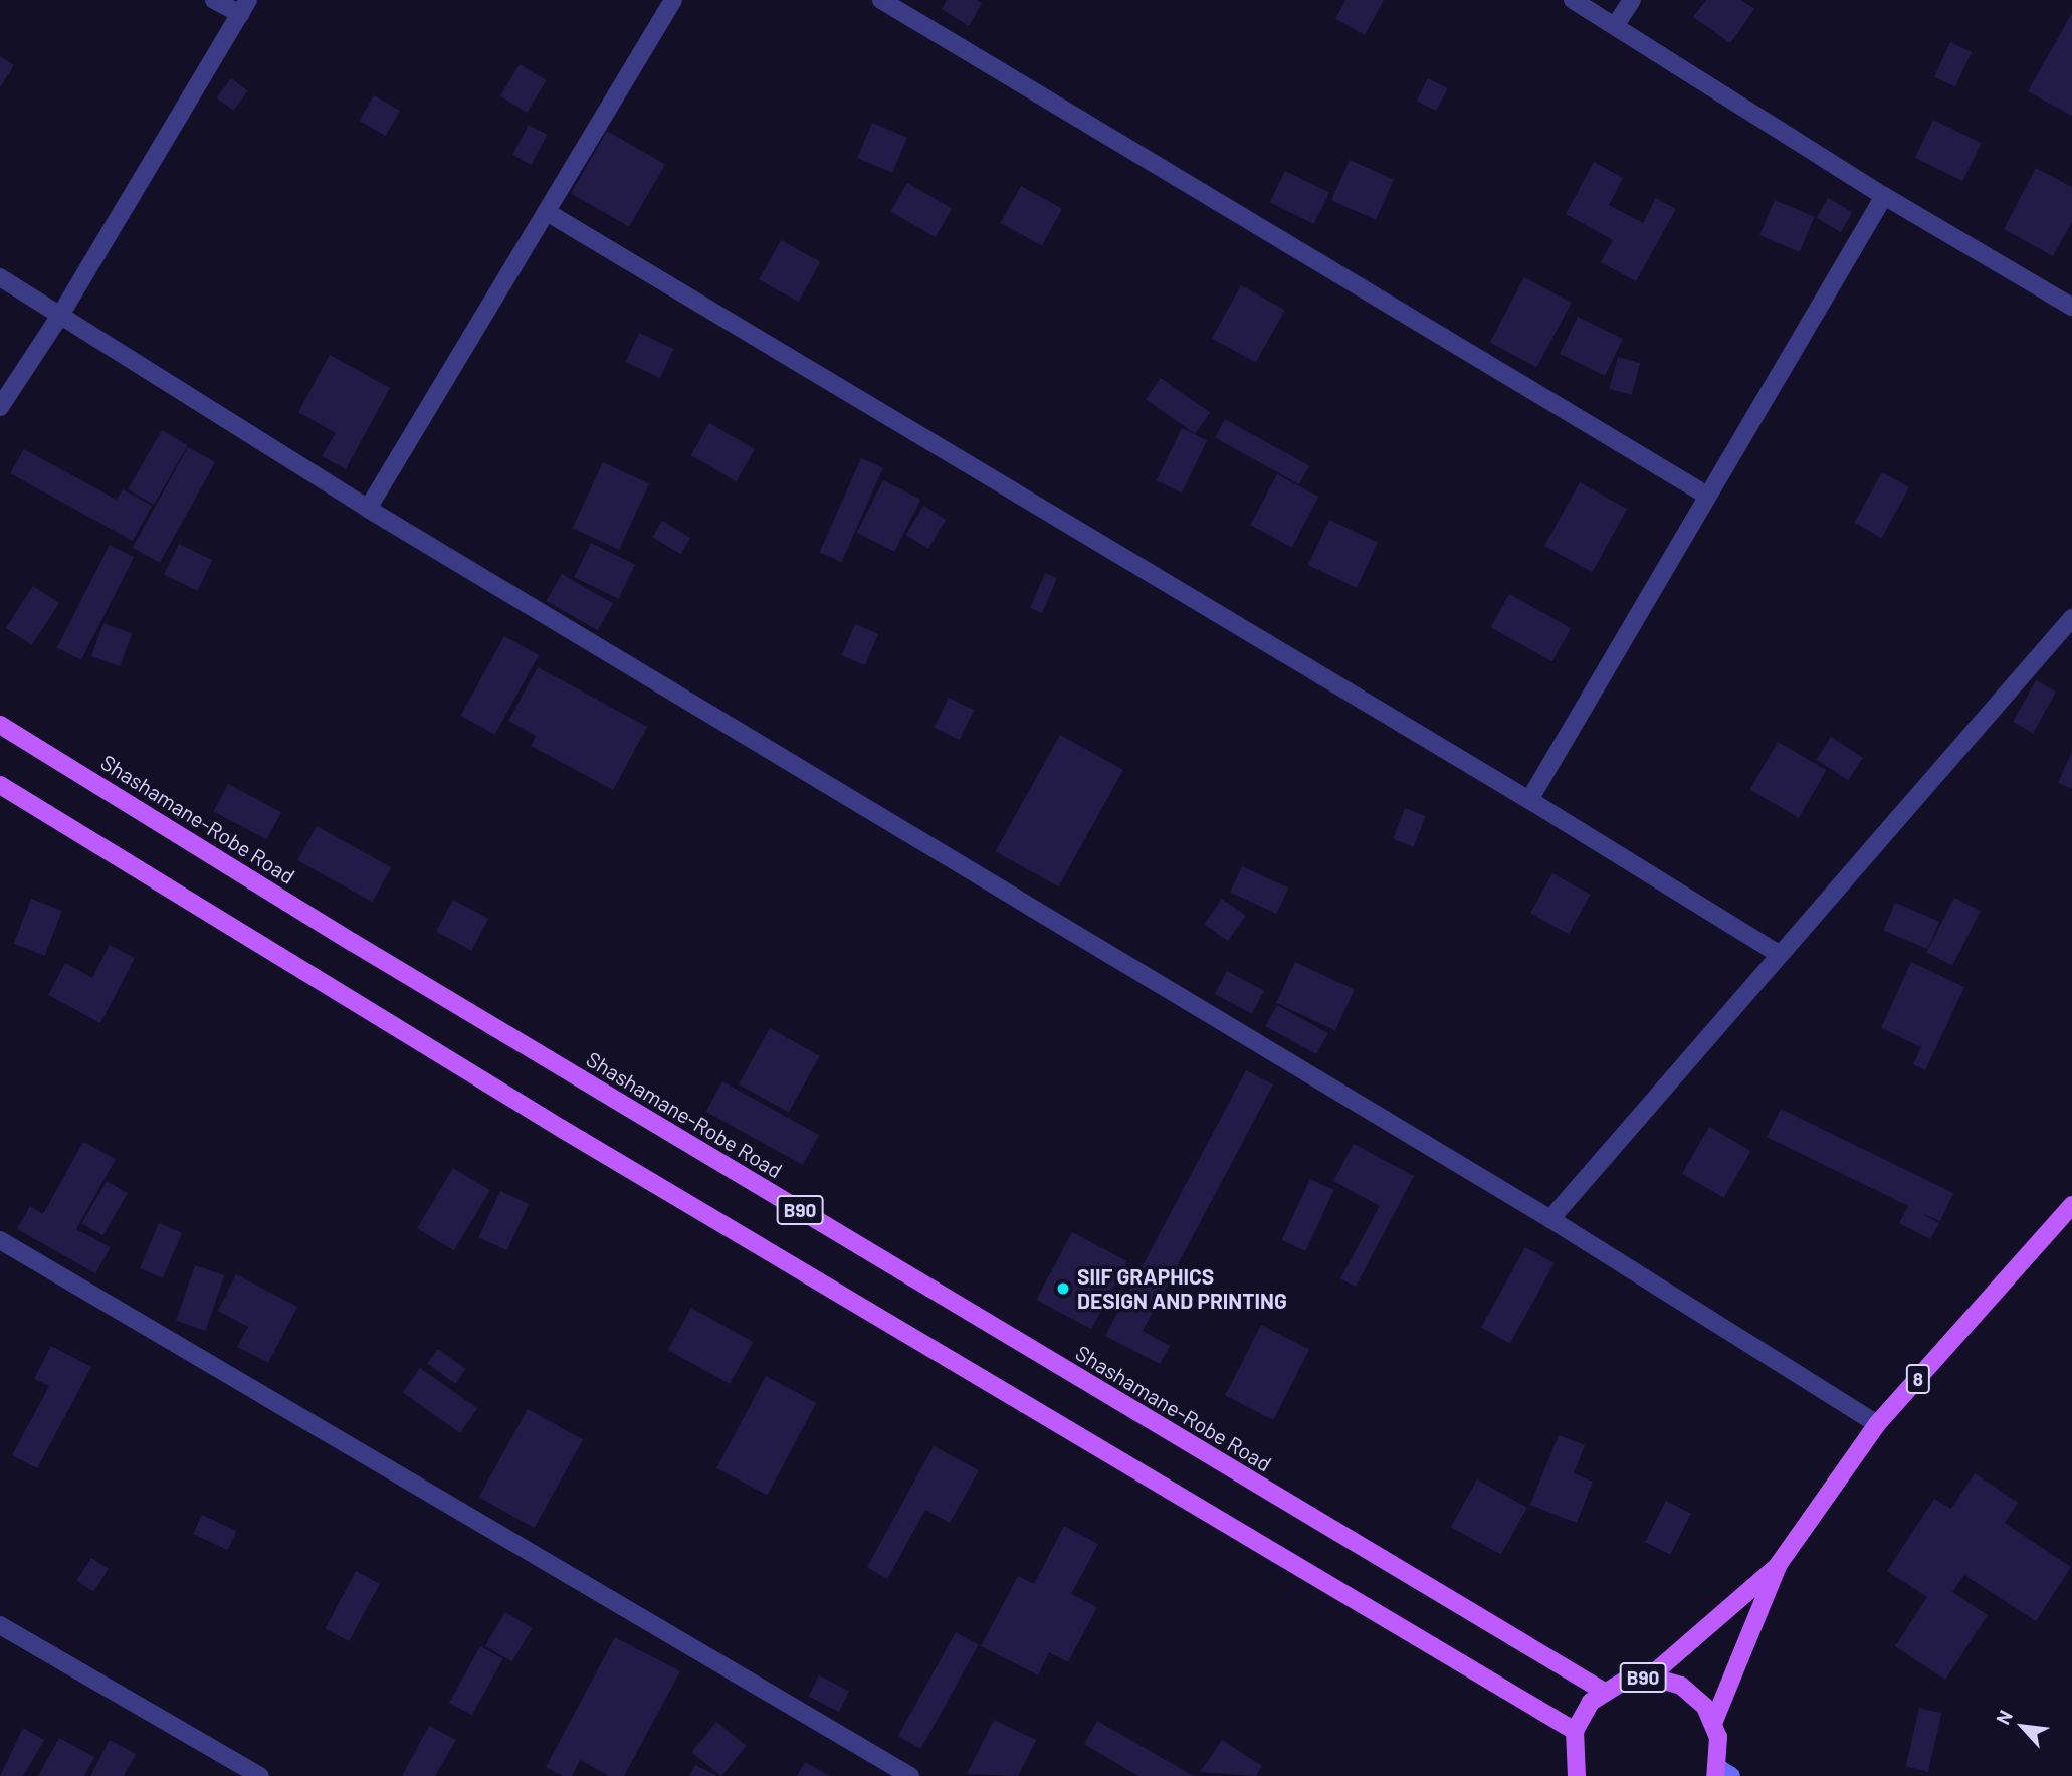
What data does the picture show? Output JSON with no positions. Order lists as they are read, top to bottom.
{
  "streets": {
    "main road": ["Shashamane-Robe Road", "B90", "8"]
  },
  "crossings": [
    ["Shashamane-Robe Road", "B90"],
    ["B90", "8"]
  ],
  "places": ["SIIF GRAPHICS DESIGN AND PRINTING"],
  "north": "top left"
}
